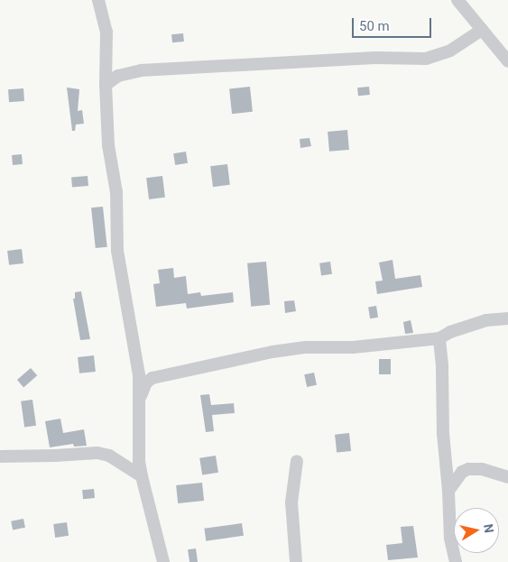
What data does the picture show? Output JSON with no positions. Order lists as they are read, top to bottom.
{
  "scale_bar": "50 m",
  "north": "right"
}
